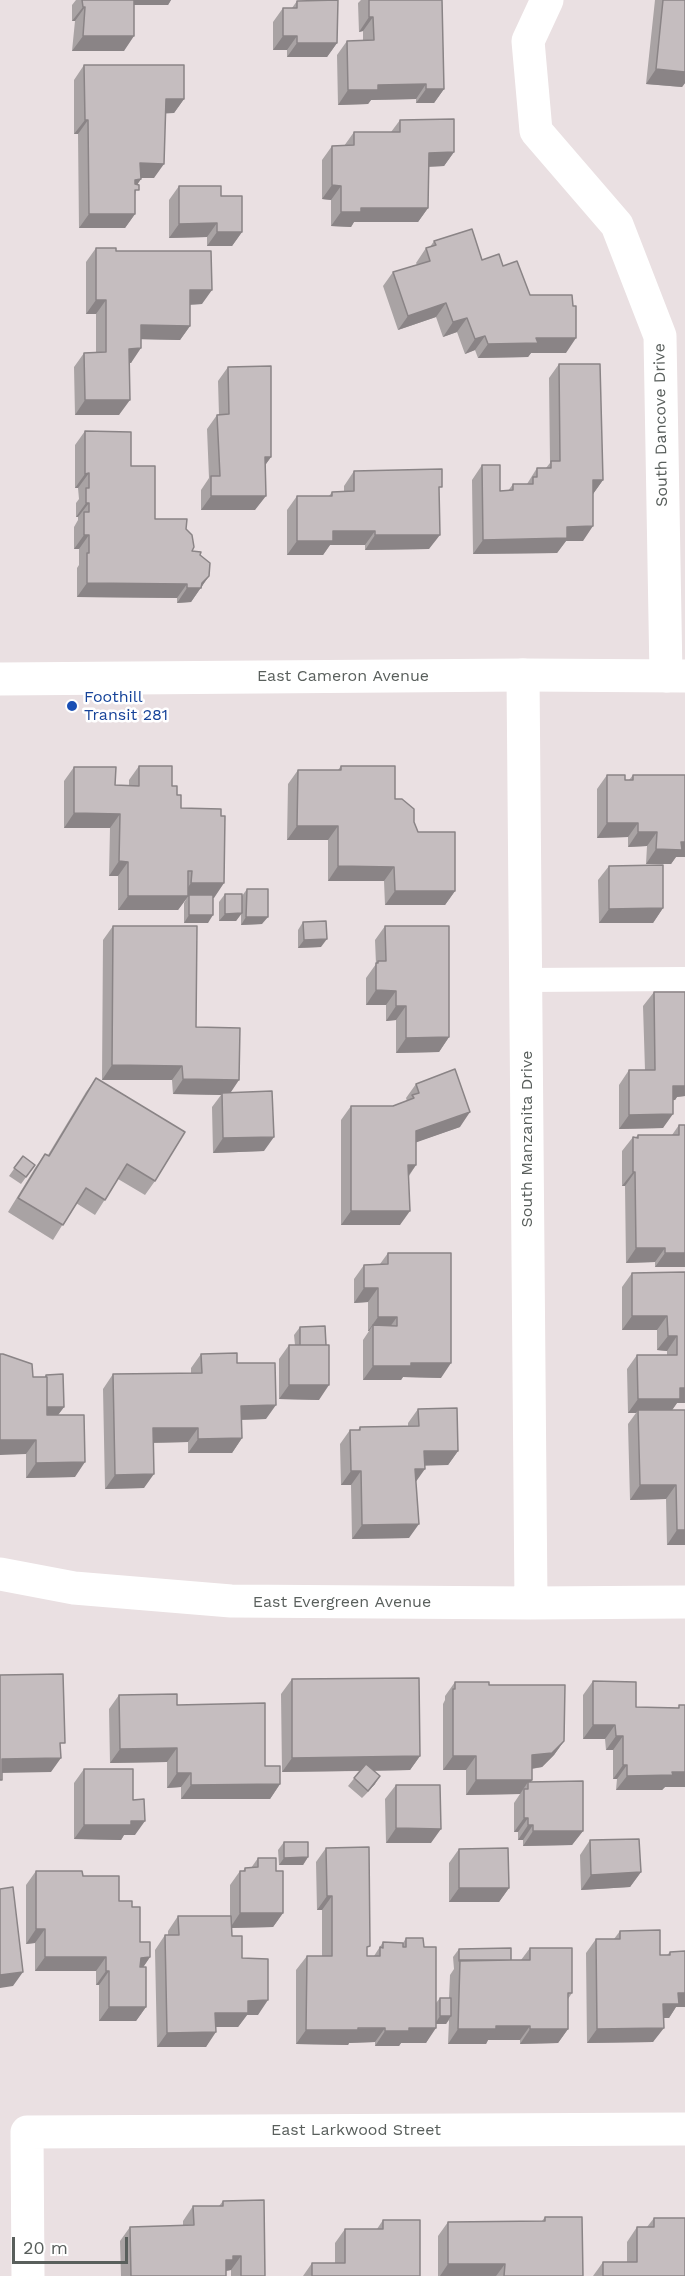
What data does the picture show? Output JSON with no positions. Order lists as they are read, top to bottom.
{
  "streets": {
    "street": [
      "South Dancove Drive",
      "East Cameron Avenue",
      "South Manzanita Drive",
      "East Evergreen Avenue",
      "East Larkwood Street"
    ]
  },
  "crossings": [
    ["South Dancove Drive", "East Cameron Avenue"],
    ["East Cameron Avenue", "South Manzanita Drive"],
    ["South Manzanita Drive", "East Evergreen Avenue"]
  ],
  "places": ["Foothill Transit 281"],
  "scale_bar": "20 m"
}
